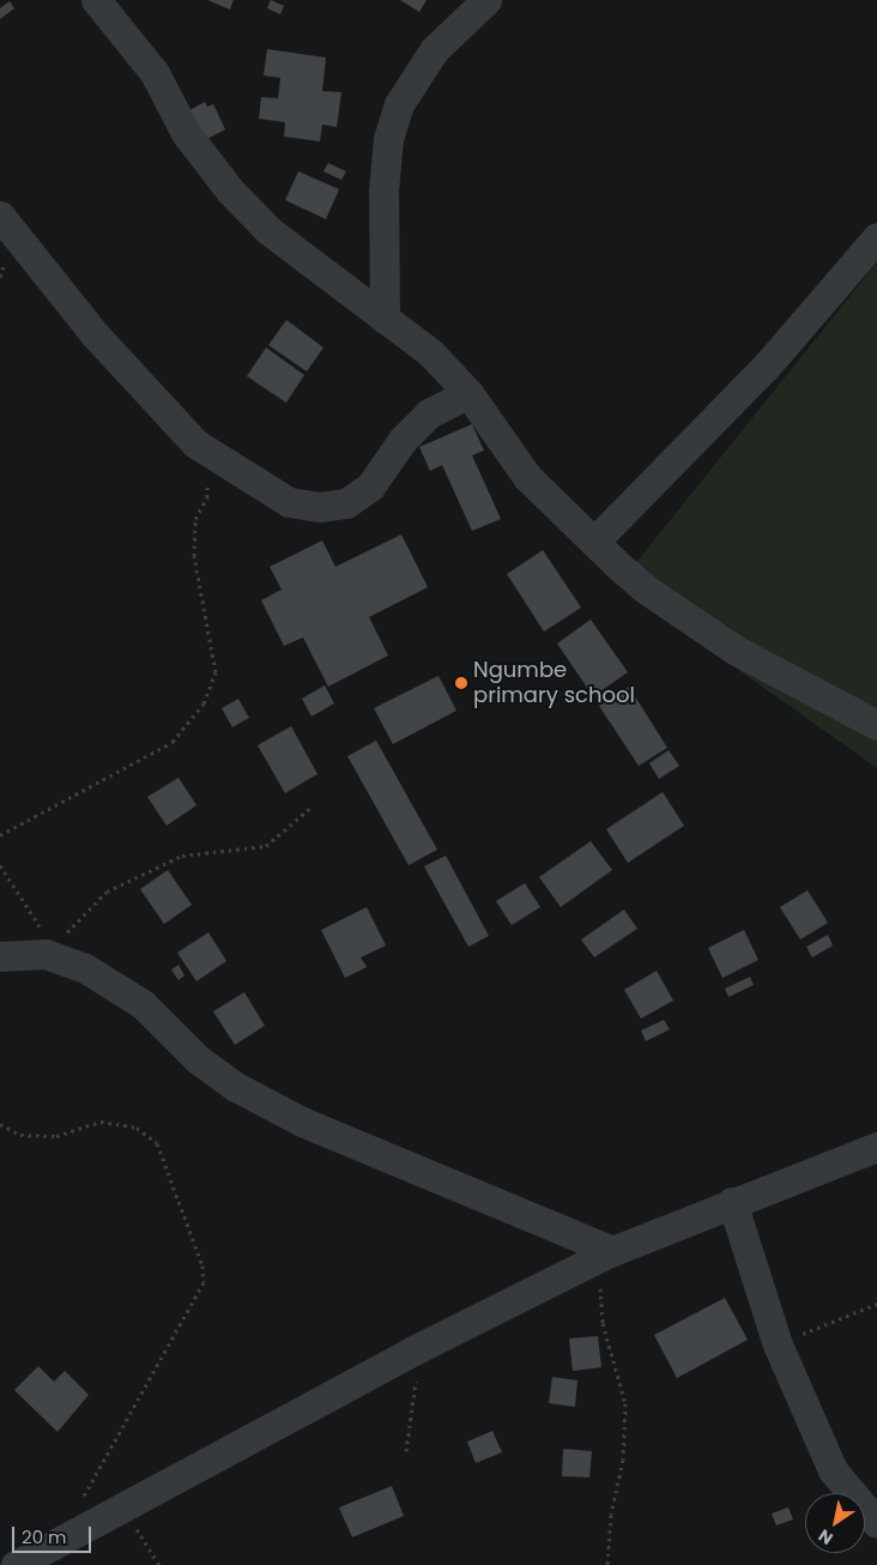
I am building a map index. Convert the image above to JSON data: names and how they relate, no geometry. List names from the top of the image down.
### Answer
{
  "places": ["Ngumbe primary school"],
  "scale_bar": "20 m",
  "north": "bottom left"
}
